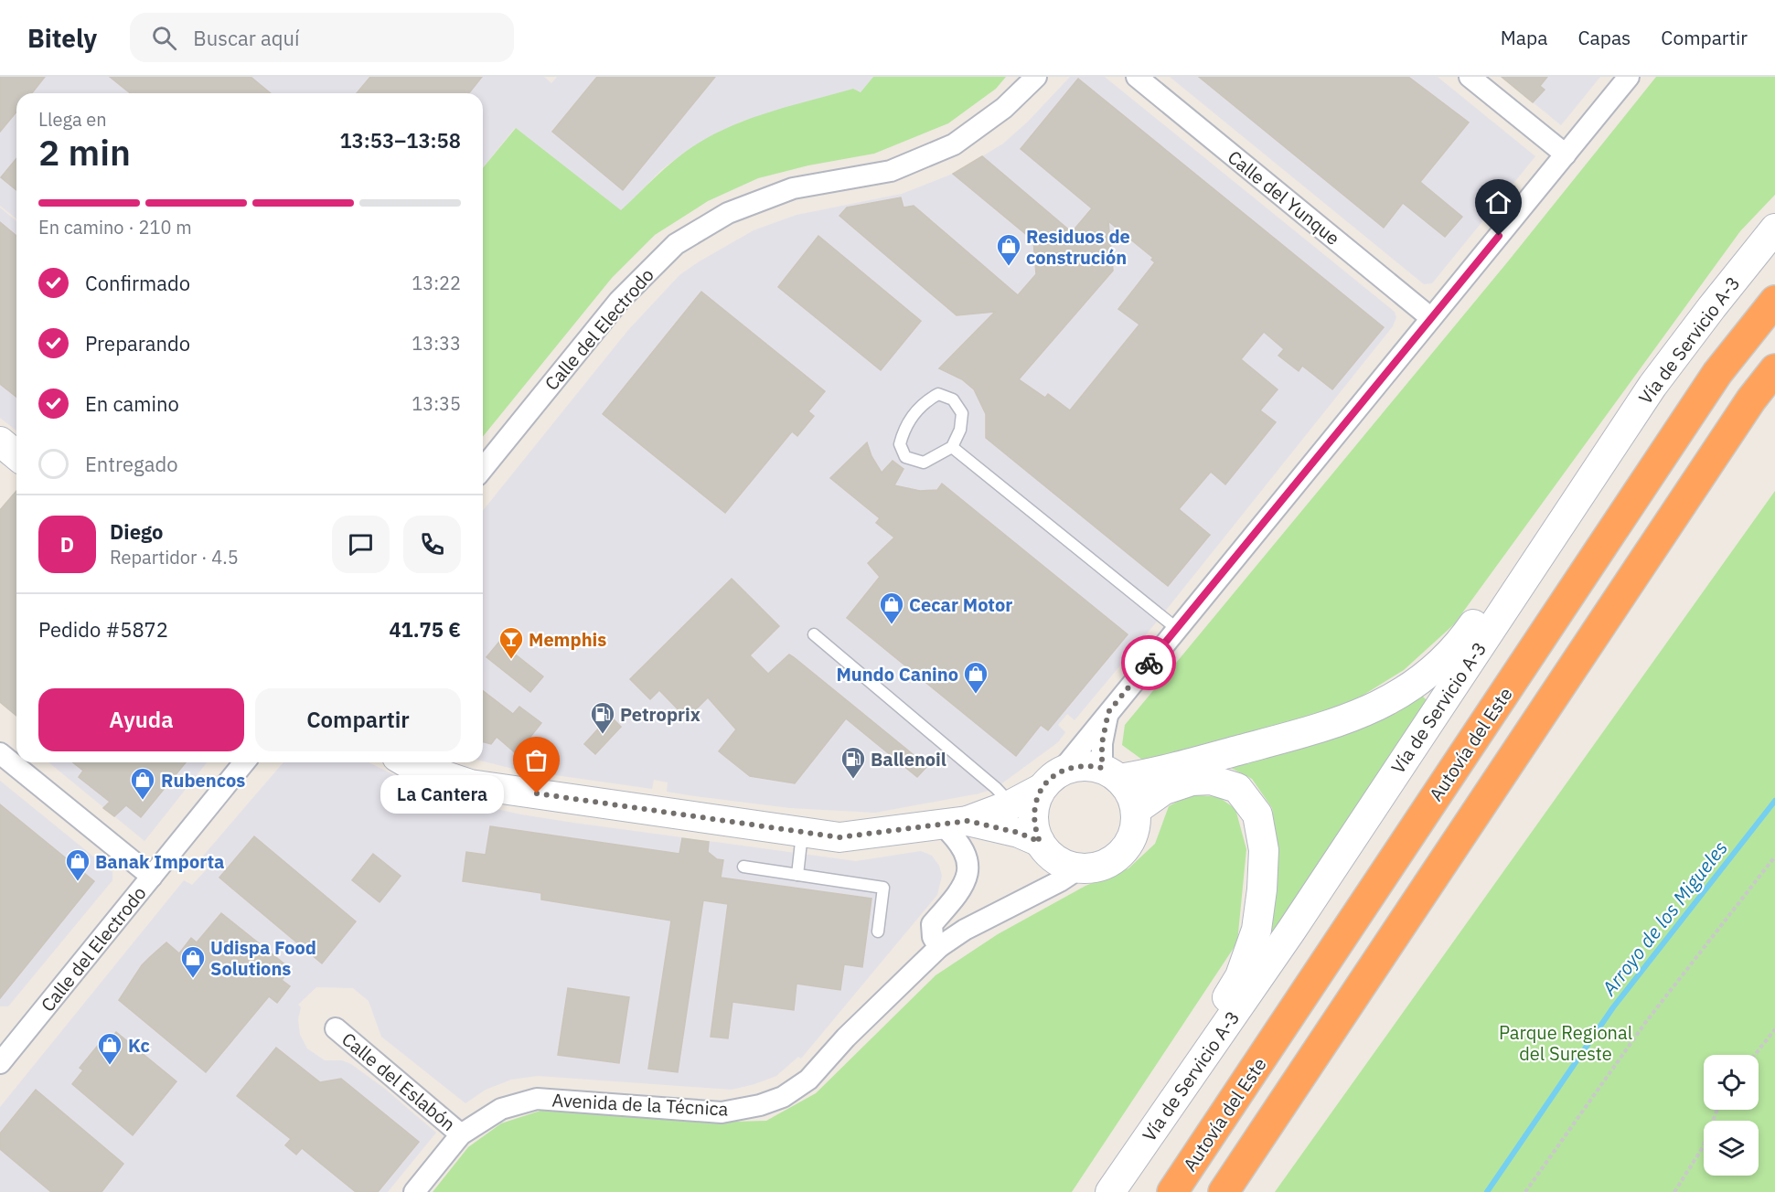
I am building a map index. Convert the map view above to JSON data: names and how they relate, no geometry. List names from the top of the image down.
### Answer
{
  "streets": {
    "highway": ["Autovía del Este"],
    "main road": ["Vía de Servicio A-3"],
    "street": [
      "Calle del Yunque",
      "Calle del Electrodo",
      "Calle del Eslabón",
      "Avenida de la Técnica"
    ]
  },
  "crossings": [
    ["Calle del Eslabón", "Avenida de la Técnica"]
  ],
  "water": ["Arroyo de los Migueles"],
  "parks": ["Parque Regional del Sureste"],
  "places": {
    "shop": [
      "Residuos de construción",
      "Cecar Motor",
      "Mundo Canino",
      "Rubencos",
      "Banak Importa",
      "Udispa Food Solutions",
      "Kc"
    ],
    "bar": ["Memphis"],
    "fuel station": ["Petroprix", "Ballenoil"],
    "other": ["La Cantera"]
  },
  "page": {
    "header": "Bitely",
    "search": "Buscar aquí",
    "nav": ["Mapa", "Capas", "Compartir"],
    "heading": ["2 min", "Llega en", "13:53–13:58"],
    "panel": [
      "Diego",
      "Repartidor · 4.5",
      "Pedido #5872",
      "41.75 €"
    ],
    "bar": "En camino · 210 m",
    "list": [
      ["Confirmado", "13:22"],
      ["Preparando", "13:33"],
      ["En camino", "13:35"],
      "Entregado"
    ],
    "round": "D",
    "buttons": ["Ayuda", "Compartir"],
    "bubble": "La Cantera"
  }
}
